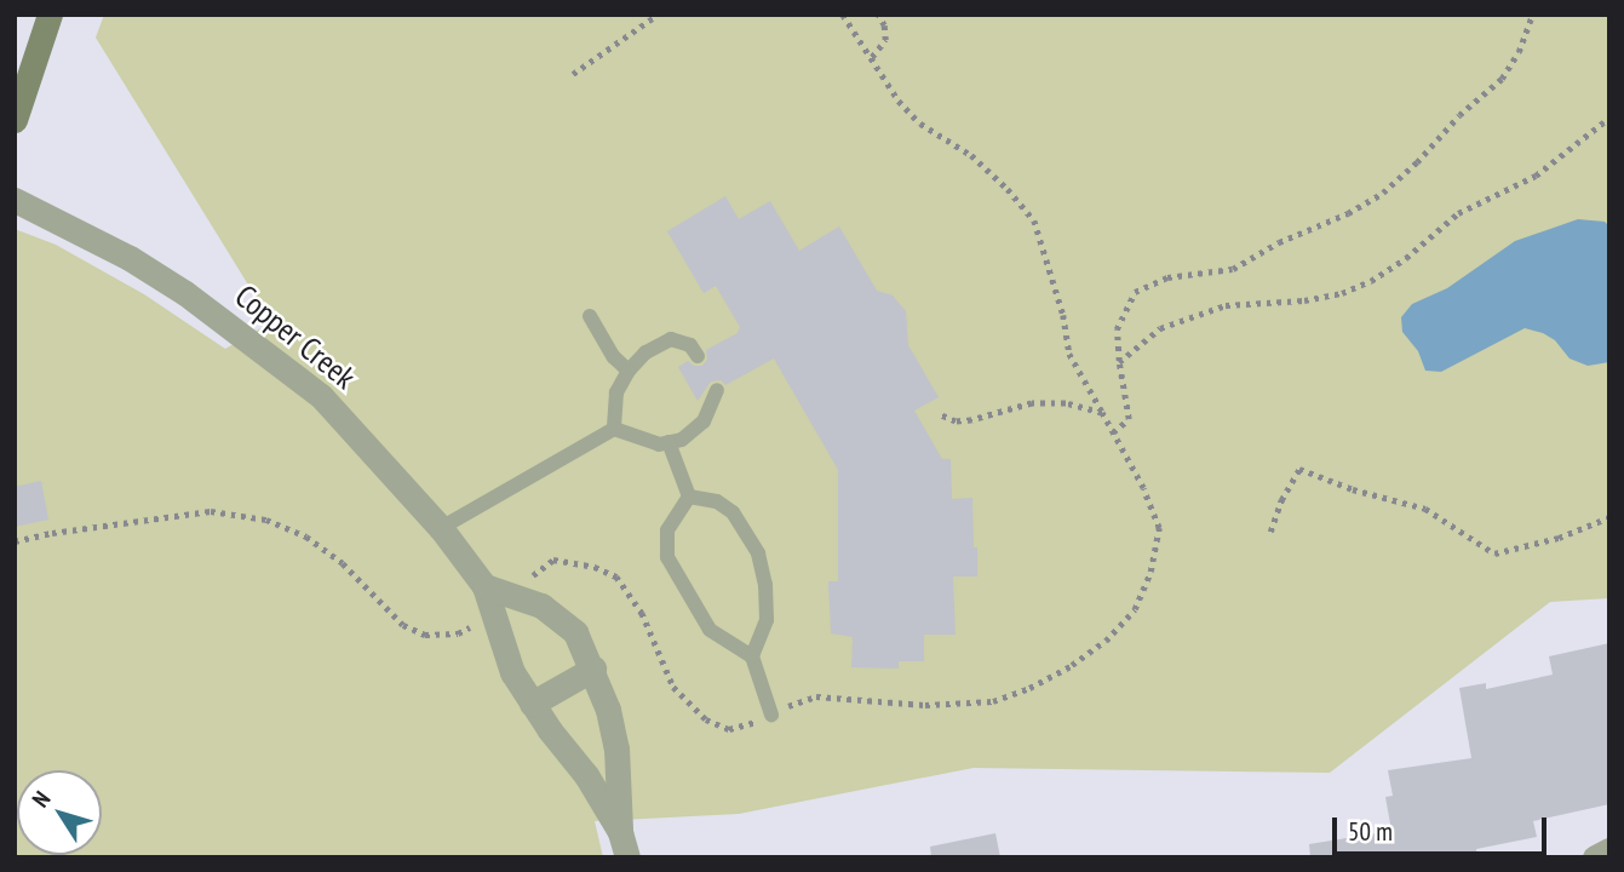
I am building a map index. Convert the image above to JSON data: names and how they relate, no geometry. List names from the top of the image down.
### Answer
{
  "streets": {
    "street": ["Copper Creek"]
  },
  "scale_bar": "50 m",
  "north": "top left"
}
